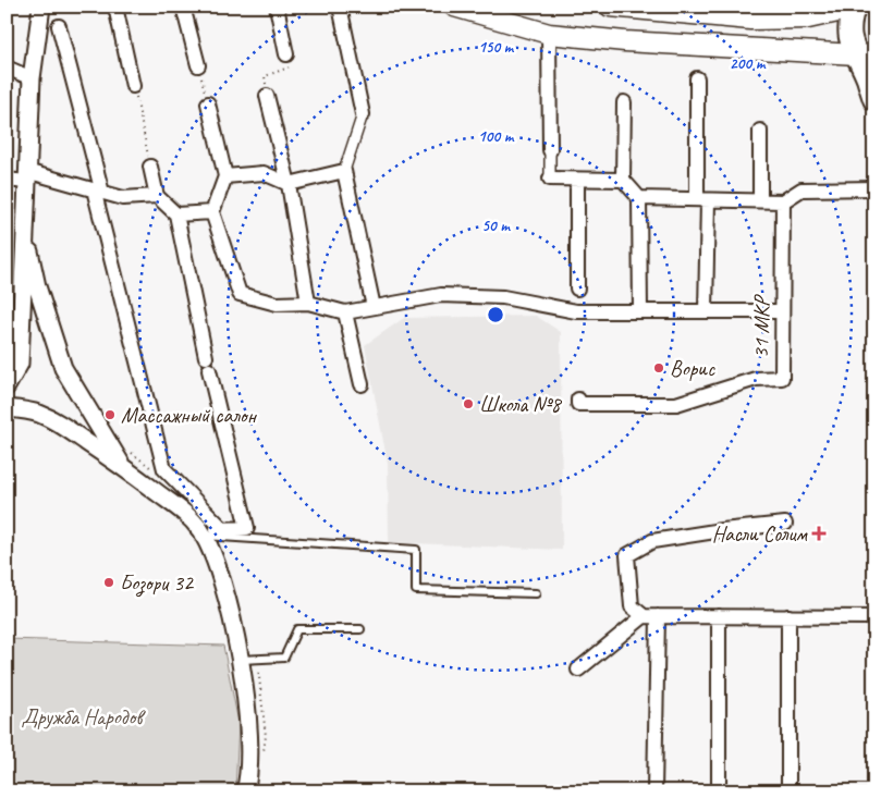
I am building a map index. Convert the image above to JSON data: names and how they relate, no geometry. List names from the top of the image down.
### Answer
{
  "streets": {
    "street": ["31 МКР"]
  },
  "parks": ["Дружба Народов"],
  "places": {
    "other": [
      "Ворис",
      "Школа №8",
      "Массажный салон",
      "Бозори 32"
    ],
    "health": ["Насли Солим"]
  },
  "rings": [
    "150 m",
    "200 m",
    "100 m",
    "50 m"
  ]
}
